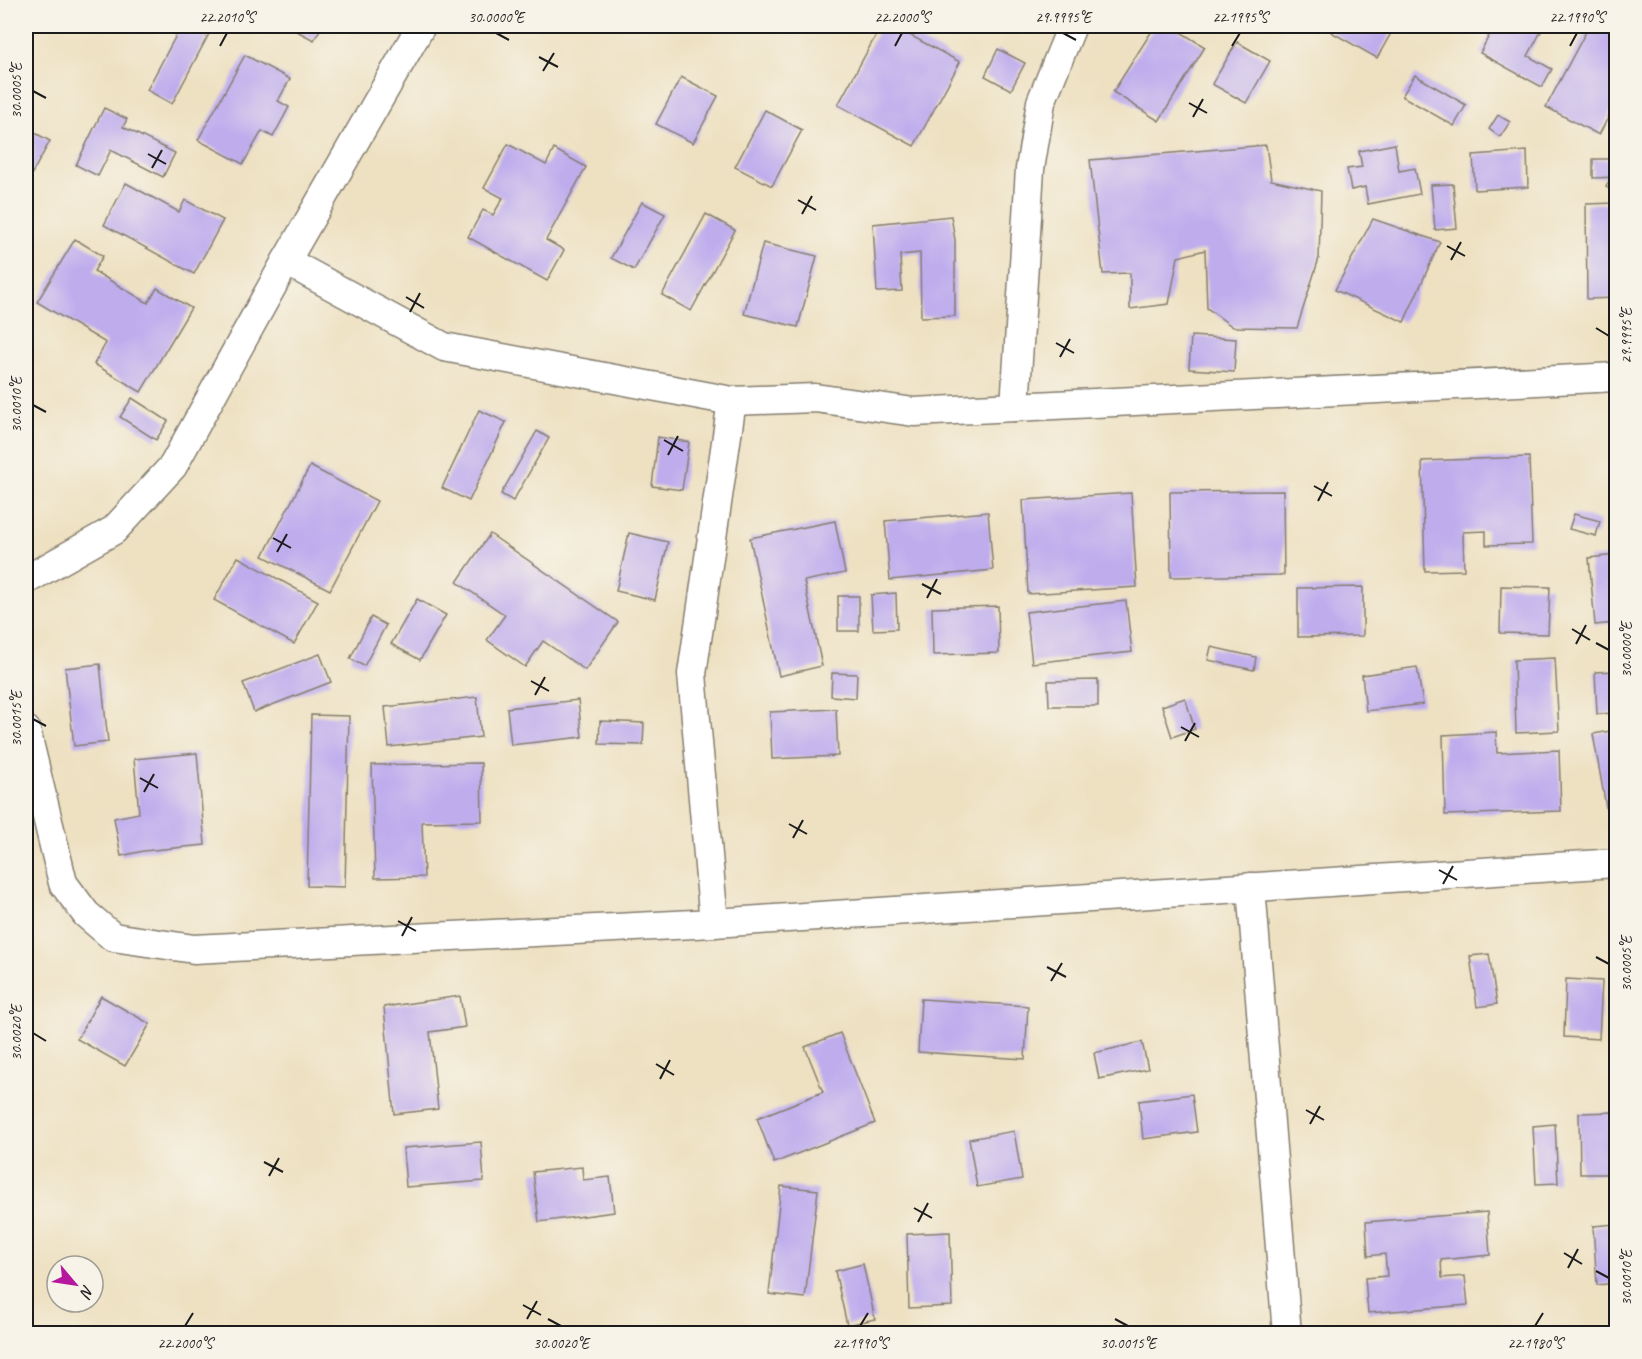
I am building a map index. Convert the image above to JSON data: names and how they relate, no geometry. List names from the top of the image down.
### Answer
{
  "north": "bottom right",
  "coordinates": [
    "22.2010°S",
    "30.0000°E",
    "22.2000°S",
    "29.9995°E",
    "22.1995°S",
    "22.1990°S",
    "30.0005°E",
    "30.0010°E",
    "30.0015°E",
    "30.0020°E",
    "22.1980°S"
  ]
}
